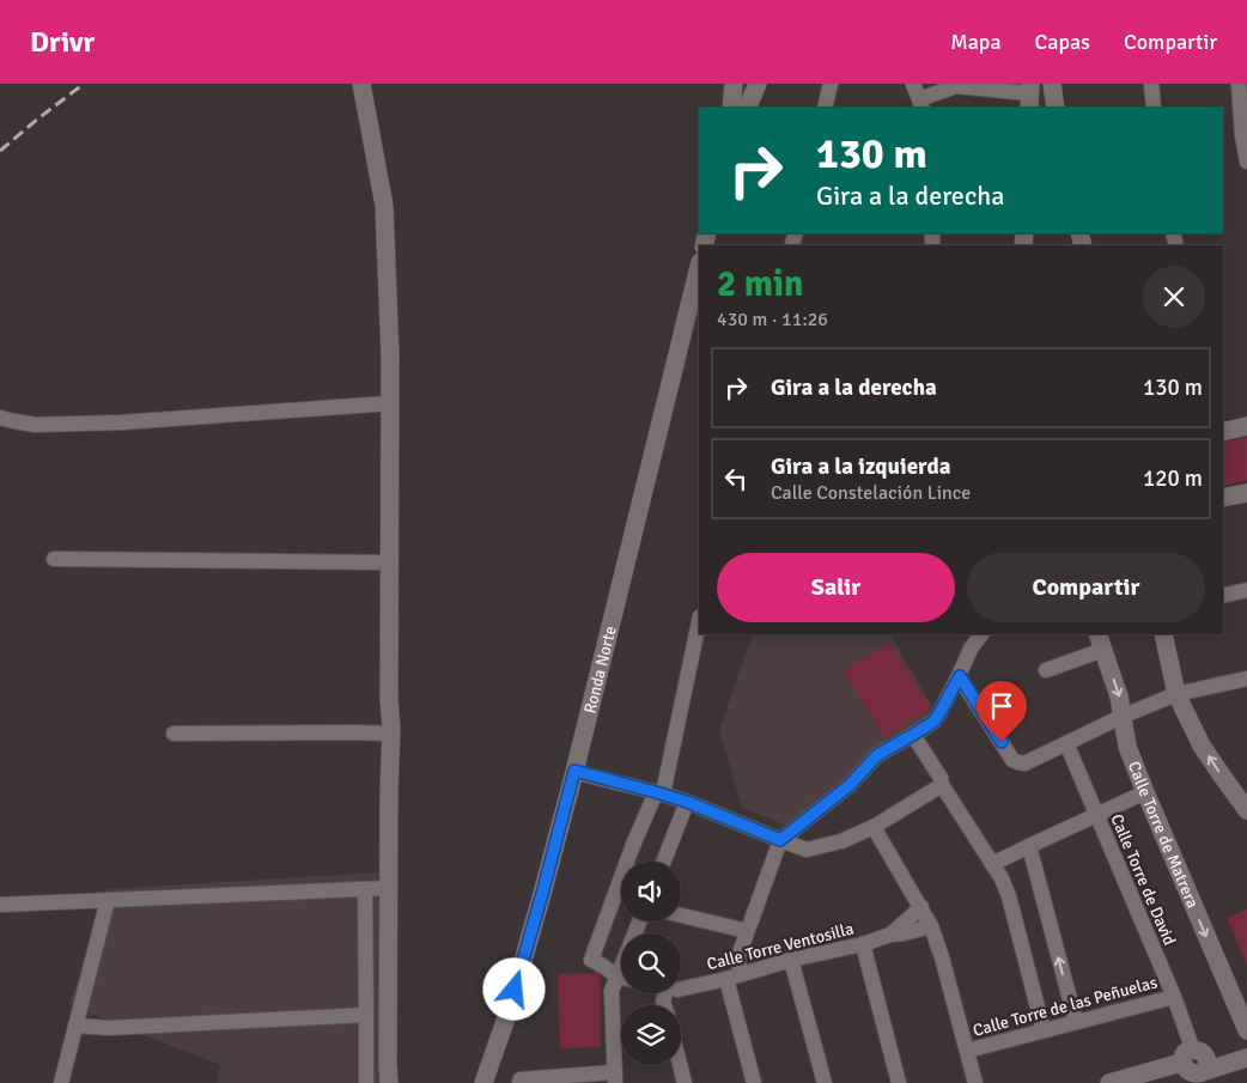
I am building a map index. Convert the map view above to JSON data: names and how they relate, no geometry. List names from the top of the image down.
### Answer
{
  "streets": {
    "street": [
      "Ronda Norte",
      "Calle Torre de Matrera",
      "Calle Torre de David",
      "Calle Torre Ventosilla",
      "Calle Torre de las Peñuelas"
    ]
  },
  "crossings": [
    ["Calle Torre de David", "Calle Torre de las Peñuelas"]
  ],
  "page": {
    "header": "Drivr",
    "nav": ["Mapa", "Capas", "Compartir"],
    "turn": ["130 m", "Gira a la derecha"],
    "heading": ["2 min", "430 m · 11:26"],
    "list": [
      {
        "name": "Gira a la derecha",
        "value": "130 m"
      },
      {
        "name": "Gira a la izquierda",
        "note": "Calle Constelación Lince",
        "value": "120 m"
      }
    ],
    "buttons": ["Salir", "Compartir"]
  }
}
